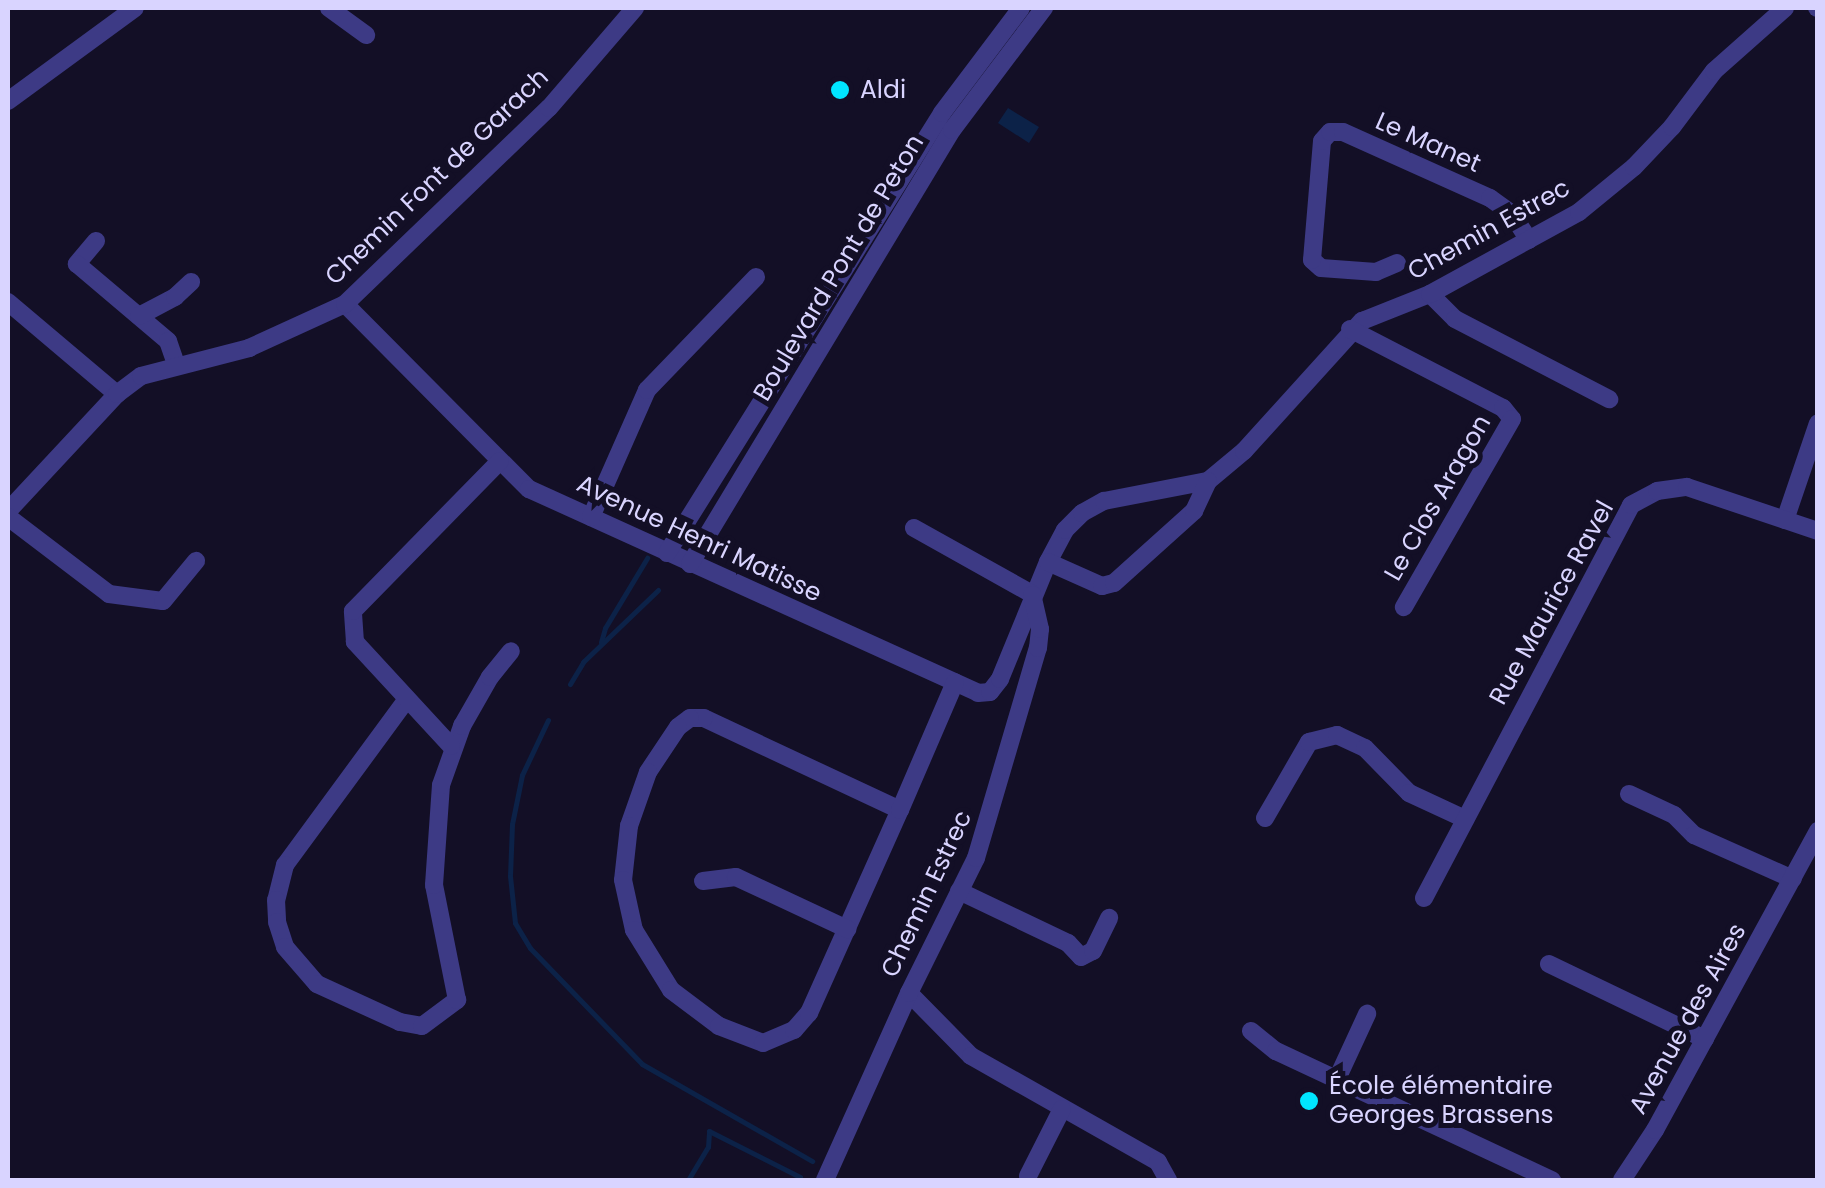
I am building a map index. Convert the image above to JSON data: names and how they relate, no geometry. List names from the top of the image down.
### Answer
{
  "streets": {
    "street": [
      "Le Manet",
      "Chemin Font de Garach",
      "Chemin Estrec",
      "Boulevard Pont de Peton",
      "Le Clos Aragon",
      "Avenue Henri Matisse",
      "Rue Maurice Ravel",
      "Avenue des Aires"
    ]
  },
  "crossings": [
    ["Le Manet", "Chemin Estrec"],
    ["Chemin Font de Garach", "Avenue Henri Matisse"],
    ["Chemin Estrec", "Le Clos Aragon"],
    ["Chemin Estrec", "Avenue Henri Matisse"],
    ["Boulevard Pont de Peton", "Avenue Henri Matisse"]
  ],
  "places": ["Aldi", "École élémentaire Georges Brassens"]
}
